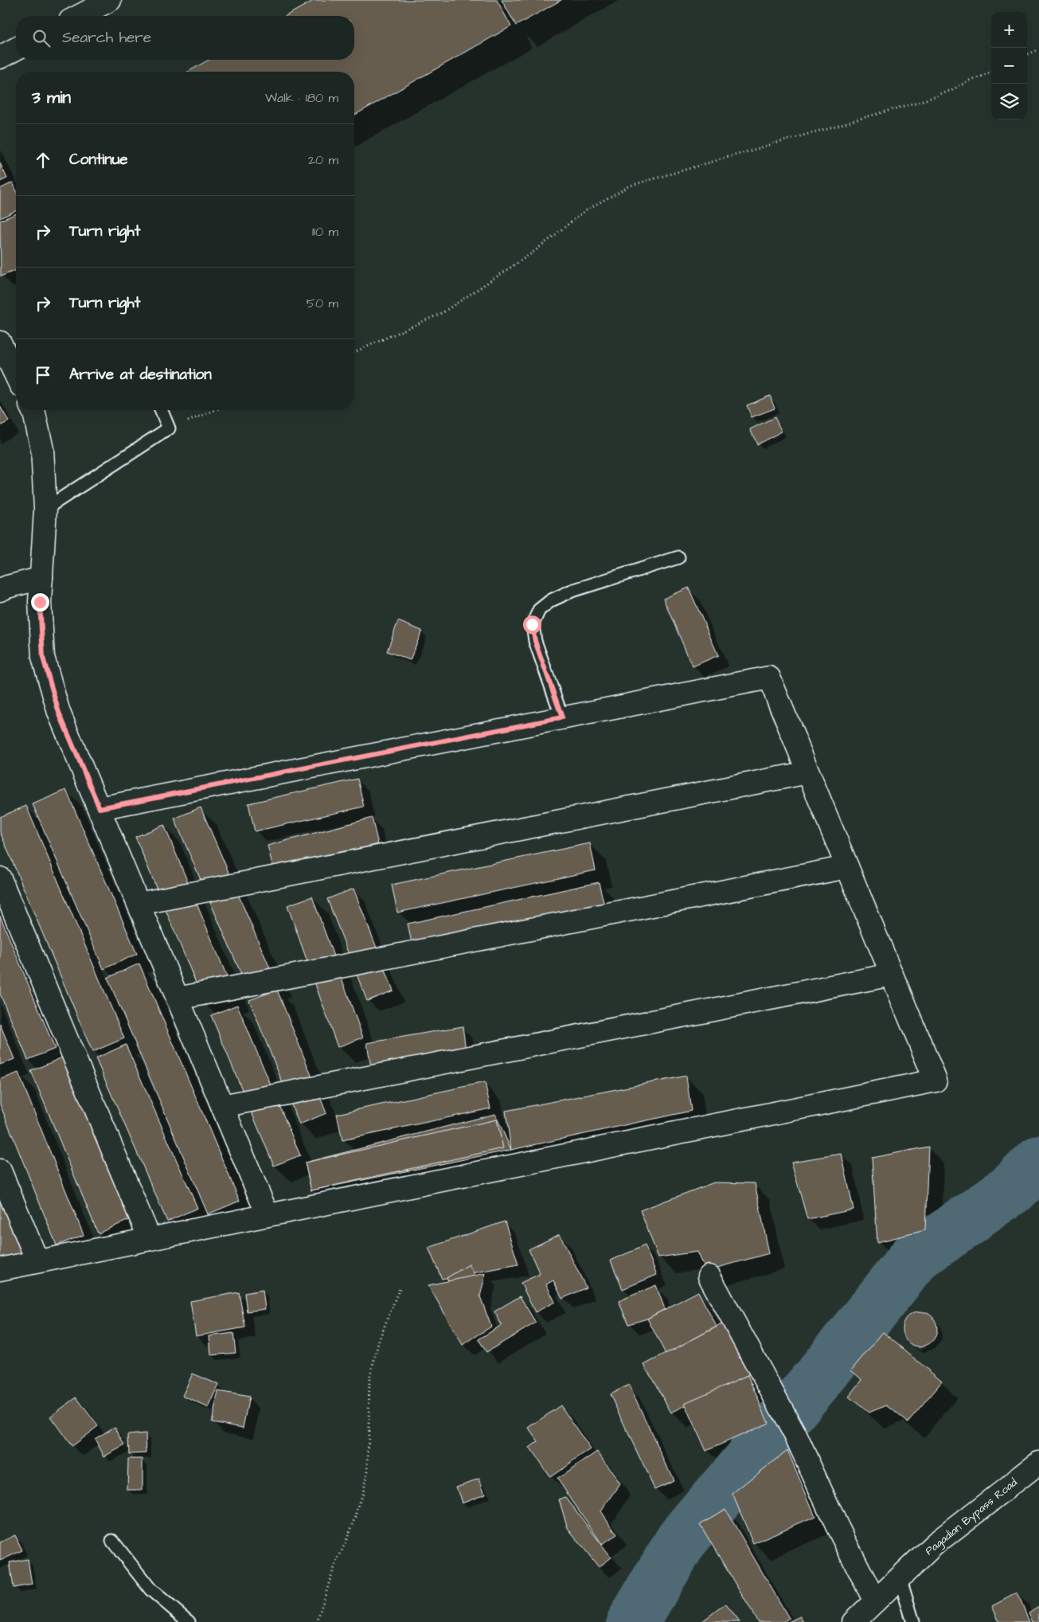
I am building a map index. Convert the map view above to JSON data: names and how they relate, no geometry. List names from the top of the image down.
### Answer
{
  "streets": {
    "main road": ["Pagadian Bypass Road"]
  },
  "page": {
    "map_buttons": ["+", "−"],
    "search": "Search here",
    "heading": ["3 min", "Walk · 180 m"],
    "list": [
      ["Continue", "20 m"],
      ["Turn right", "110 m"],
      ["Turn right", "50 m"],
      "Arrive at destination"
    ]
  }
}
